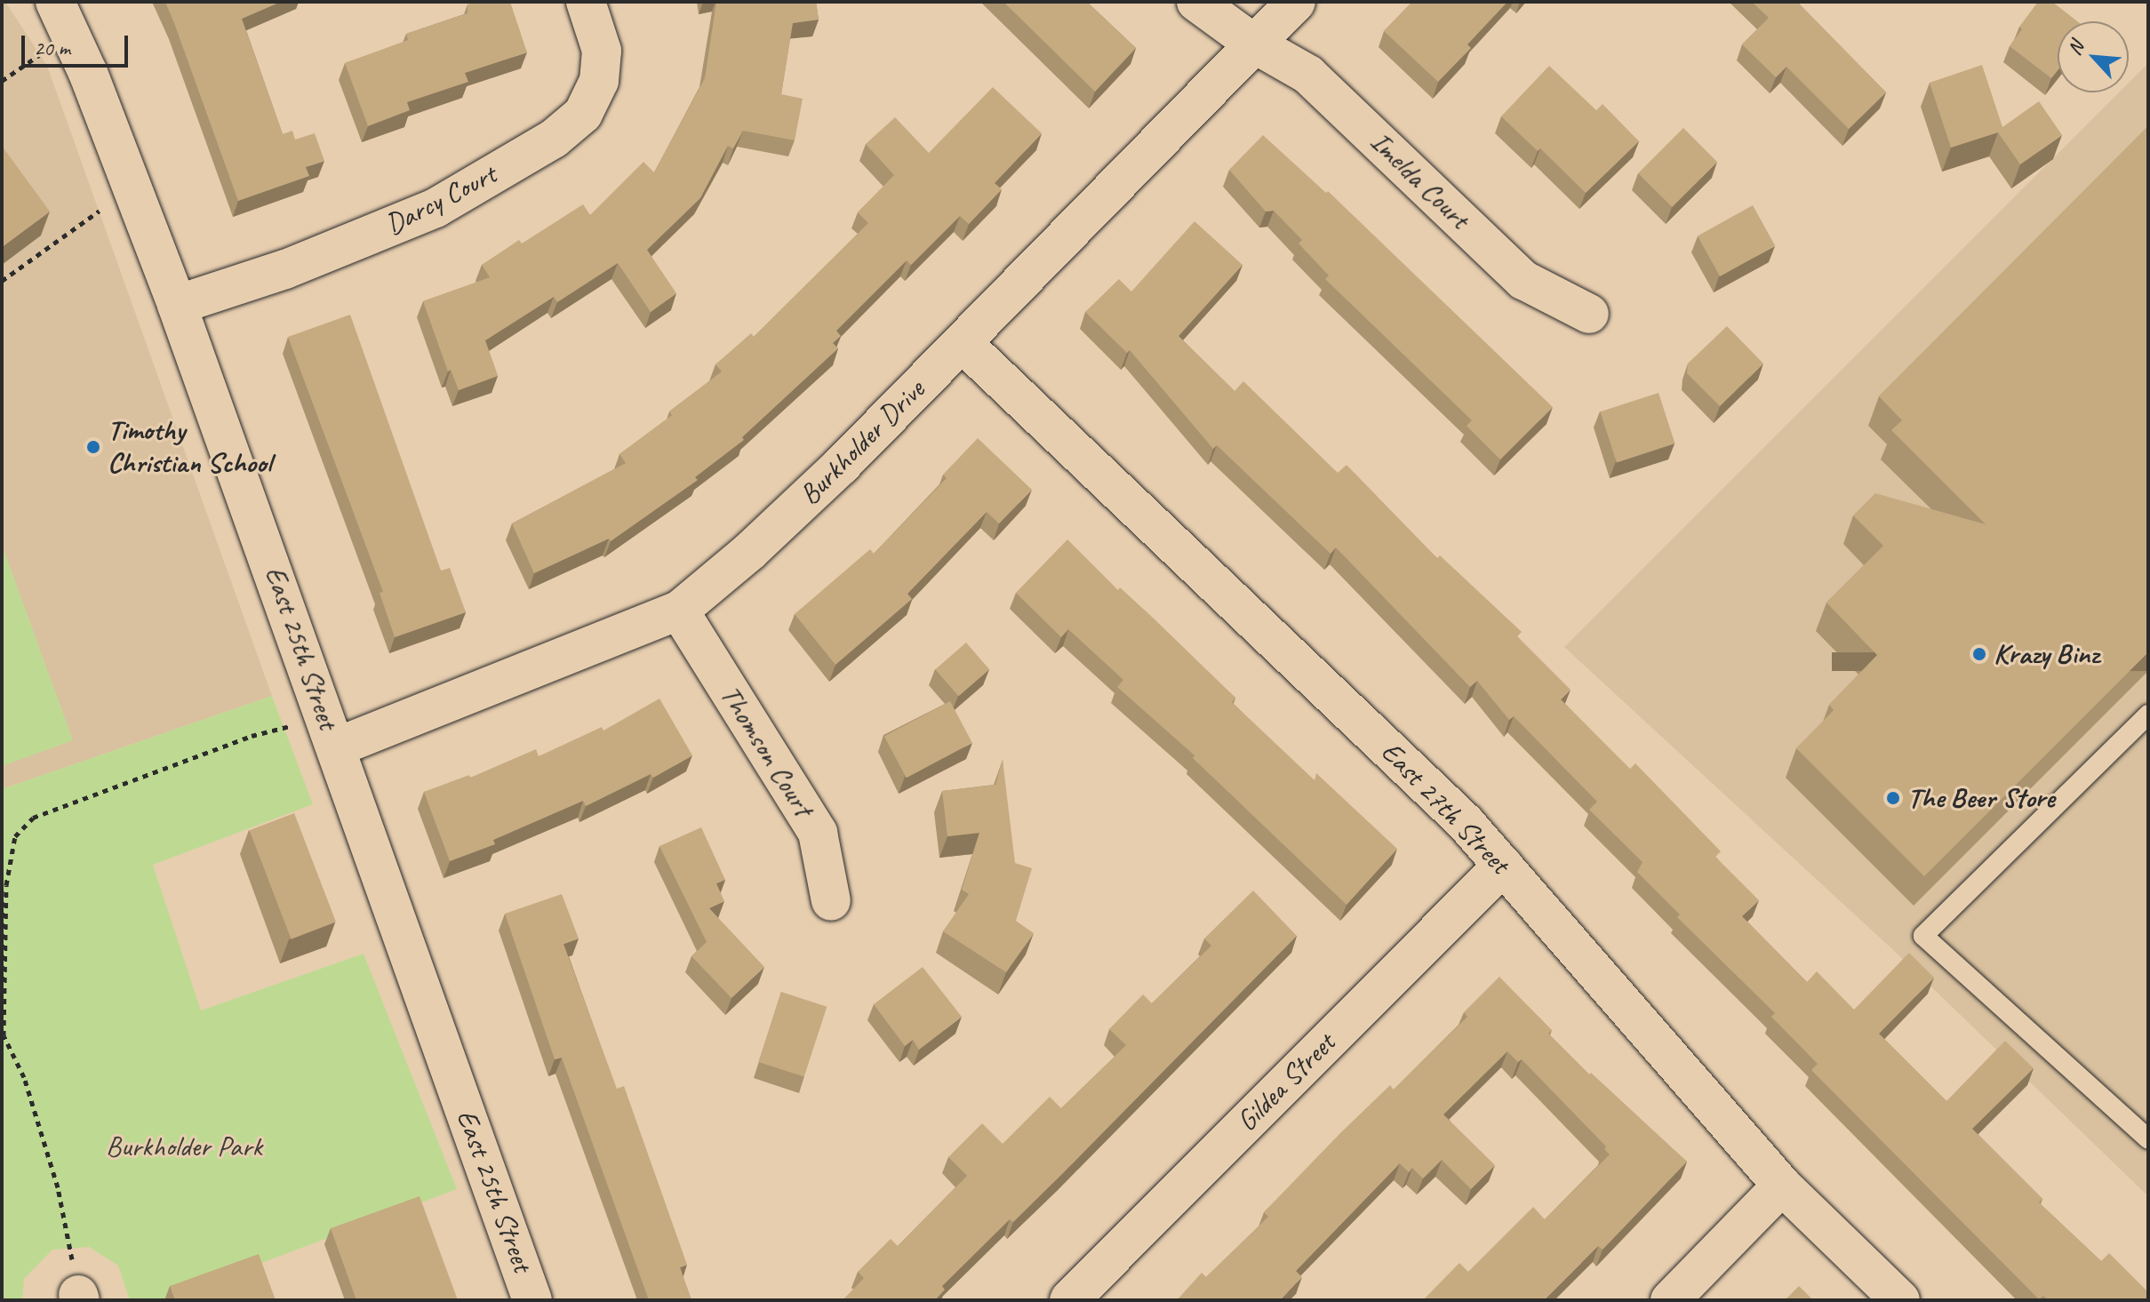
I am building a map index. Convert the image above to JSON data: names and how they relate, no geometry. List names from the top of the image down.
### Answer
{
  "streets": {
    "street": [
      "Imelda Court",
      "Darcy Court",
      "Burkholder Drive",
      "East 25th Street",
      "Thomson Court",
      "East 27th Street",
      "Gildea Street"
    ]
  },
  "crossings": [
    ["Imelda Court", "Burkholder Drive"],
    ["Darcy Court", "East 25th Street"],
    ["Burkholder Drive", "East 25th Street"],
    ["Burkholder Drive", "Thomson Court"],
    ["Burkholder Drive", "East 27th Street"],
    ["East 27th Street", "Gildea Street"]
  ],
  "parks": ["Burkholder Park"],
  "places": ["Timothy Christian School", "Krazy Binz", "The Beer Store"],
  "scale_bar": "20 m",
  "north": "top left"
}
